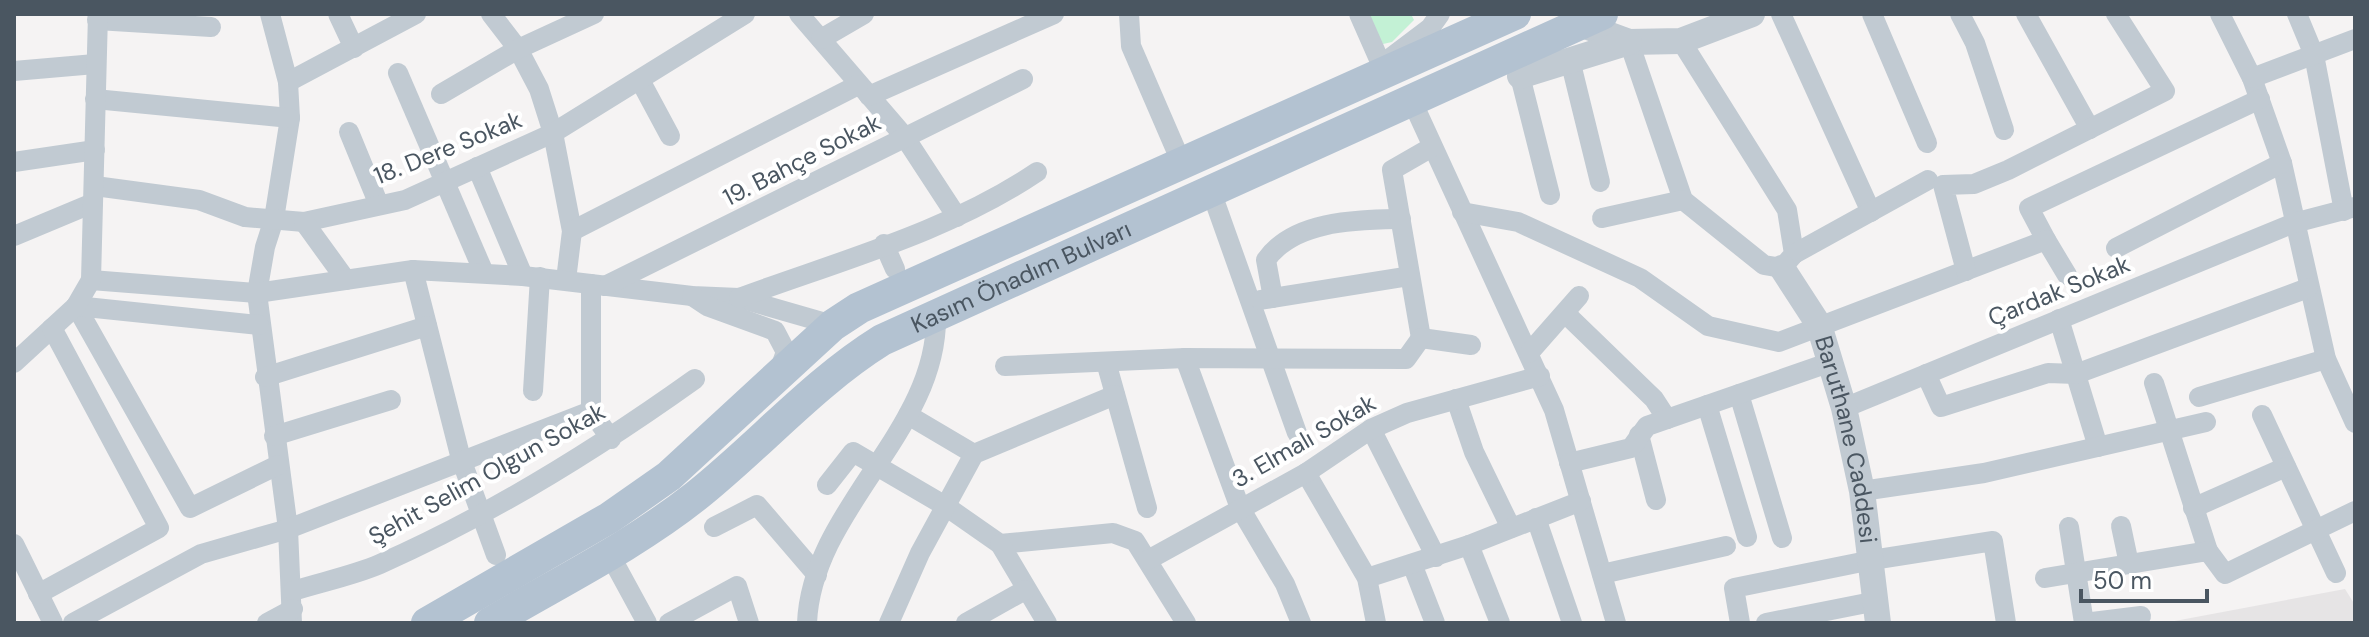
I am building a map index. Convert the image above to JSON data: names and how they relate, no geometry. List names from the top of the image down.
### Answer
{
  "streets": {
    "main road": ["Kasım Önadım Bulvarı"],
    "street": [
      "18. Dere Sokak",
      "19. Bahçe Sokak",
      "Çardak Sokak",
      "Baruthane Caddesi",
      "3. Elmalı Sokak",
      "Şehit Selim Olgun Sokak"
    ]
  },
  "crossings": [
    ["Çardak Sokak", "Baruthane Caddesi"]
  ],
  "scale_bar": "50 m"
}
